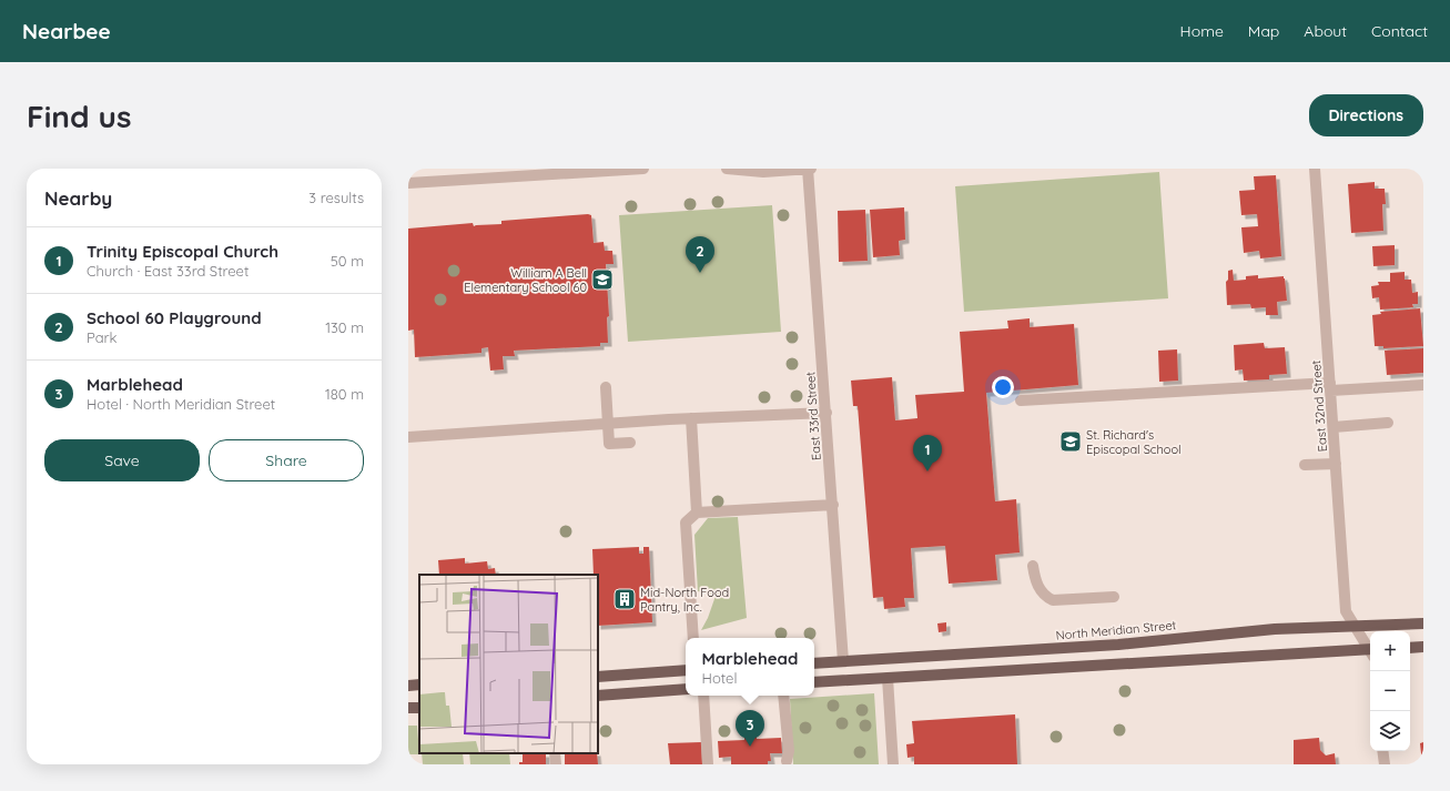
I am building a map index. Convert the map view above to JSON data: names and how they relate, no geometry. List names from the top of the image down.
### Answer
{
  "streets": {
    "main road": ["North Meridian Street"],
    "street": ["East 32nd Street", "East 33rd Street"]
  },
  "crossings": [
    ["East 32nd Street", "North Meridian Street"],
    ["East 33rd Street", "North Meridian Street"]
  ],
  "places": {
    "school or university": ["William A Bell Elementary School 60", "St. Richard's Episcopal School"],
    "building": ["Mid-North Food Pantry, Inc."]
  },
  "page": {
    "header": "Nearbee",
    "nav": [
      "Home",
      "Map",
      "About",
      "Contact"
    ],
    "buttons": [
      "Directions",
      ["Save", "Share"]
    ],
    "title": "Find us",
    "heading": ["Nearby", "3 results"],
    "list": [
      {
        "mark": "1",
        "name": "Trinity Episcopal Church",
        "note": "Church · East 33rd Street",
        "value": "50 m"
      },
      {
        "mark": "2",
        "name": "School 60 Playground",
        "note": "Park",
        "value": "130 m"
      },
      {
        "mark": "3",
        "name": "Marblehead",
        "note": "Hotel · North Meridian Street",
        "value": "180 m"
      }
    ],
    "pins": ["2", "1", "3"],
    "map_buttons": ["+", "−"],
    "popup": ["Marblehead", "Hotel"]
  }
}
